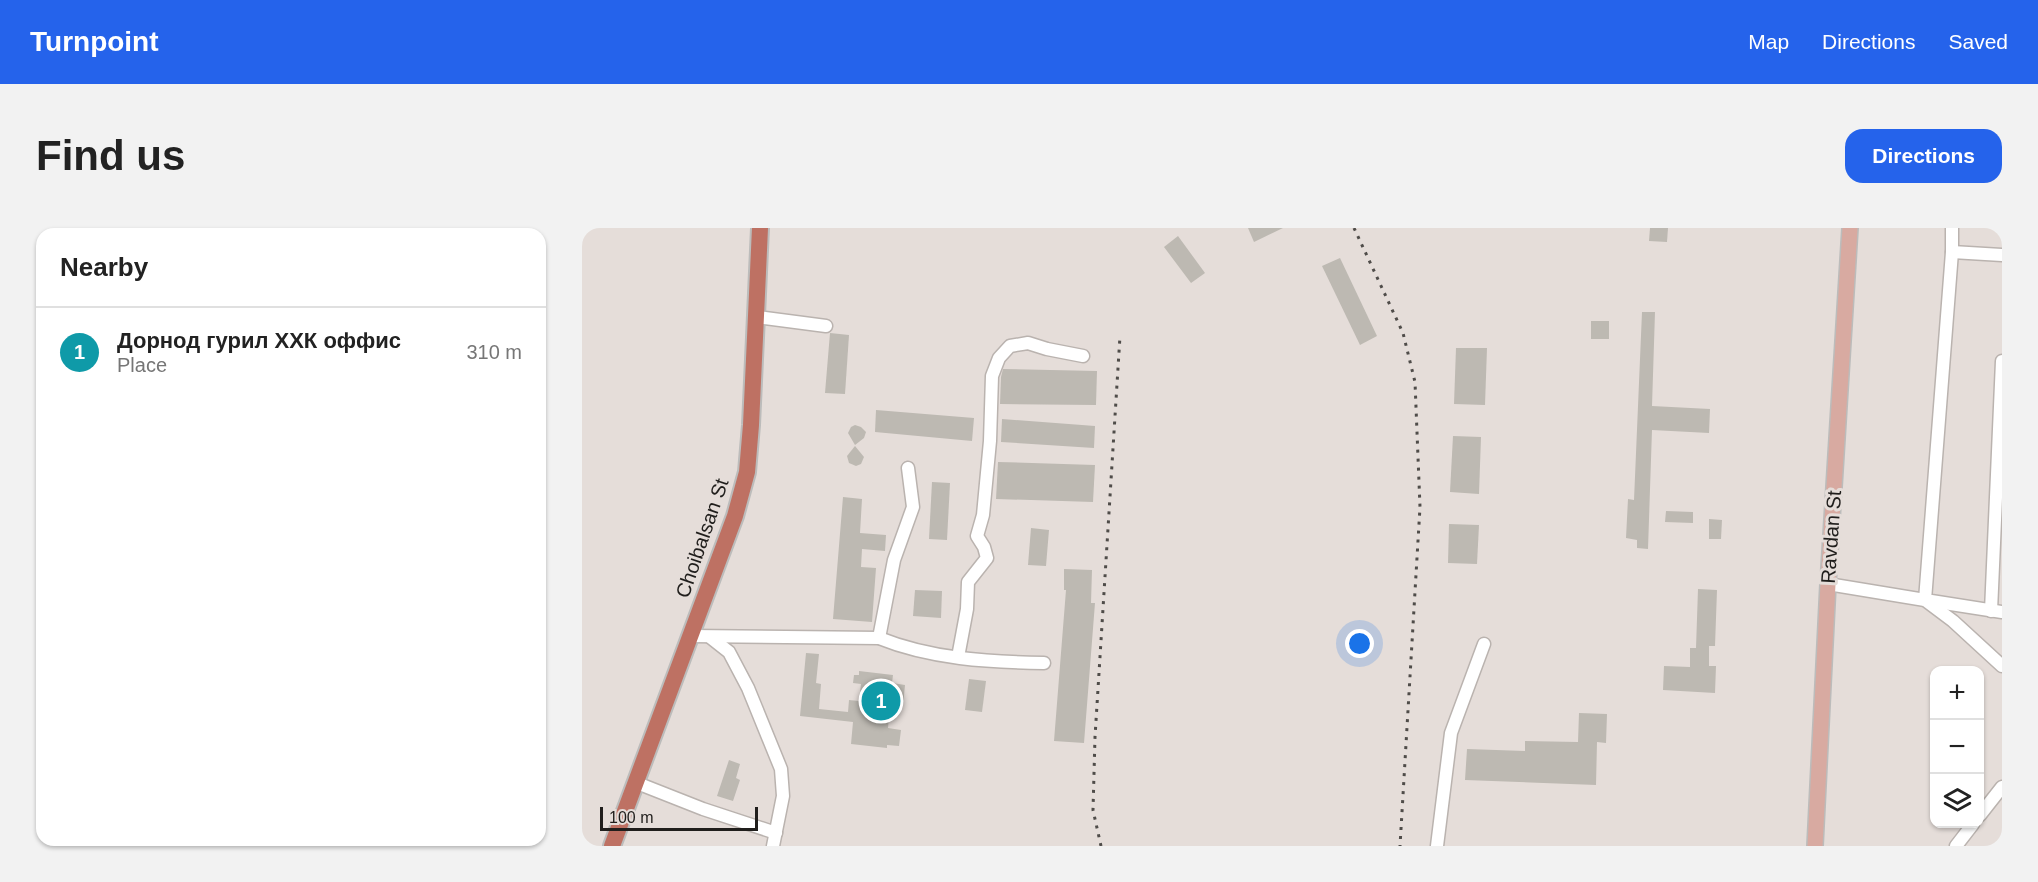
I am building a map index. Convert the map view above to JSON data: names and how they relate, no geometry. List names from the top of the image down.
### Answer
{
  "streets": {
    "highway": ["Choibalsan St"],
    "main road": ["Ravdan St"]
  },
  "scale_bar": "100 m",
  "page": {
    "header": "Turnpoint",
    "nav": ["Map", "Directions", "Saved"],
    "buttons": "Directions",
    "title": "Find us",
    "heading": "Nearby",
    "list": [
      {
        "mark": "1",
        "name": "Дорнод гурил ХХК оффис",
        "note": "Place",
        "value": "310 m"
      }
    ],
    "map_buttons": ["+", "−"],
    "pins": "1",
    "scale": "100 m"
  }
}
